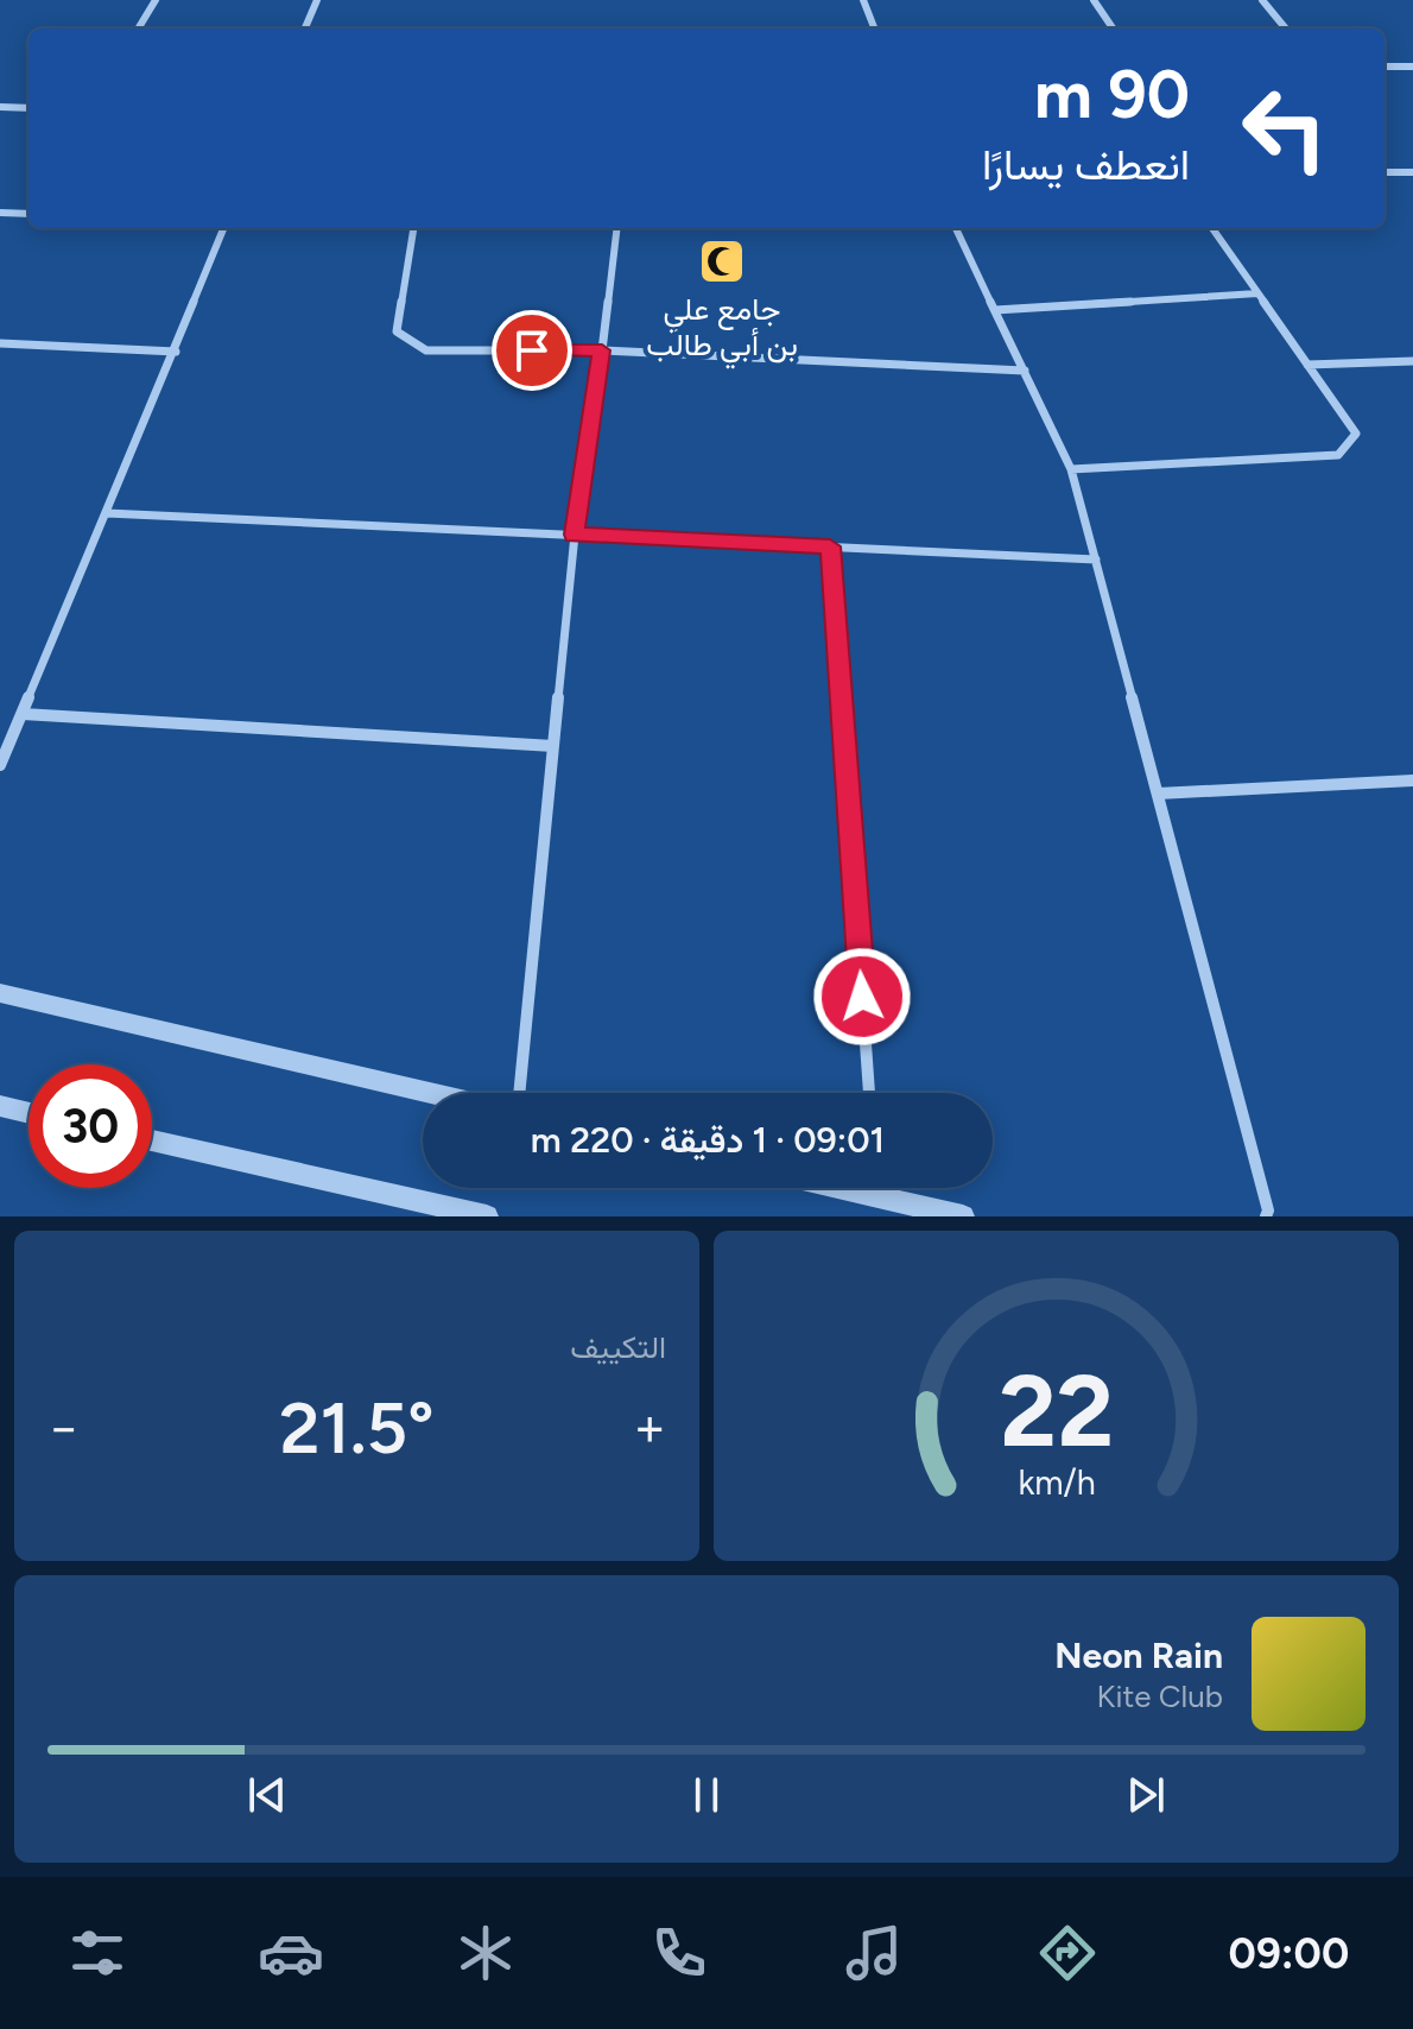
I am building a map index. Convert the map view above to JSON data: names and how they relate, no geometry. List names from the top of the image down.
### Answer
{
  "places": {
    "mosque": ["جامع علي بن أبي طالب"]
  },
  "page": {
    "turn": ["90 m", "انعطف يسارًا"],
    "limit": "30",
    "trip": "09:01 · 1 دقيقة · 220 m",
    "tile": "التكييف",
    "heat": ["−", "21.5°", "+"],
    "song": ["Neon Rain", "Kite Club"],
    "tabs": "09:00",
    "gauge": ["22", "km/h"]
  }
}
